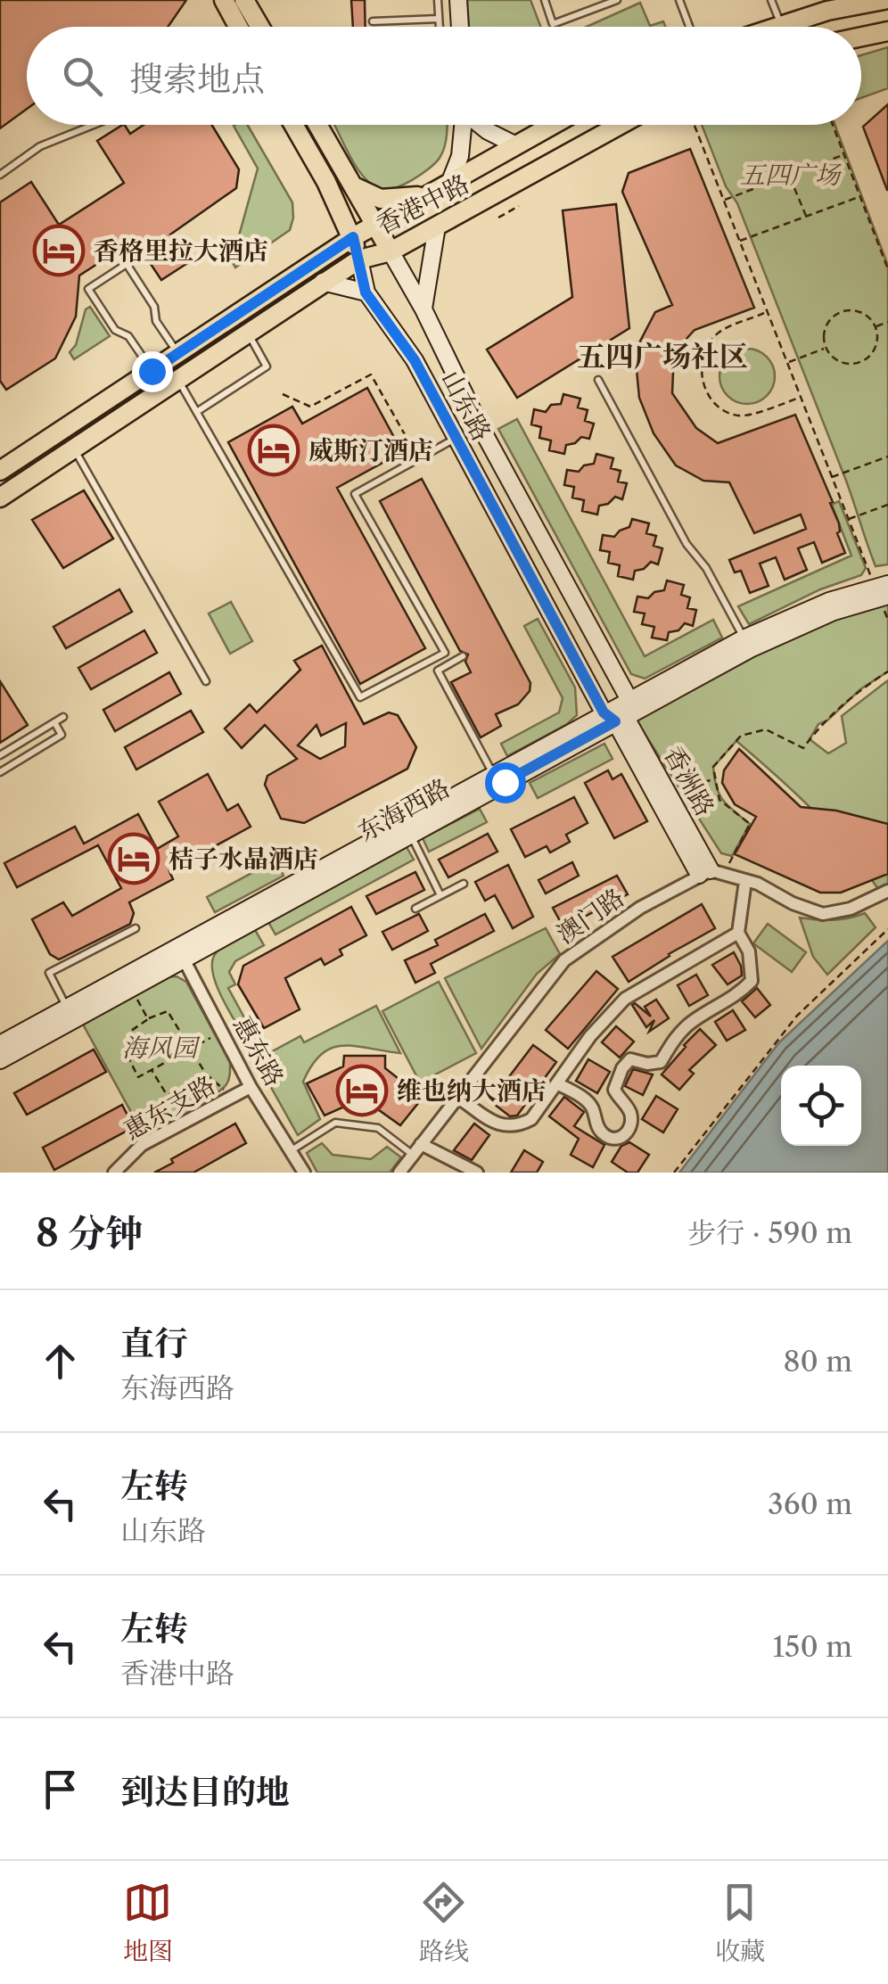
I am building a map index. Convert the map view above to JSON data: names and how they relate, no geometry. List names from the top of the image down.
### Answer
{
  "streets": {
    "main road": [
      "香港中路",
      "山东路",
      "香洲路",
      "东海西路"
    ],
    "street": ["澳门路", "惠东路", "惠东支路"]
  },
  "crossings": [
    ["香港中路", "山东路"],
    ["山东路", "香洲路"],
    ["山东路", "东海西路"],
    ["香洲路", "东海西路"],
    ["香洲路", "澳门路"],
    ["东海西路", "惠东路"],
    ["惠东路", "惠东支路"]
  ],
  "districts": ["五四广场社区"],
  "parks": ["五四广场", "海风园"],
  "places": {
    "hotel": [
      "香格里拉大酒店",
      "威斯汀酒店",
      "桔子水晶酒店",
      "维也纳大酒店"
    ]
  },
  "page": {
    "search": "搜索地点",
    "heading": ["8 分钟", "步行 · 590 m"],
    "list": [
      ["直行", "东海西路", "80 m"],
      ["左转", "山东路", "360 m"],
      ["左转", "香港中路", "150 m"],
      "到达目的地"
    ],
    "nav": ["地图", "路线", "收藏"]
  }
}
